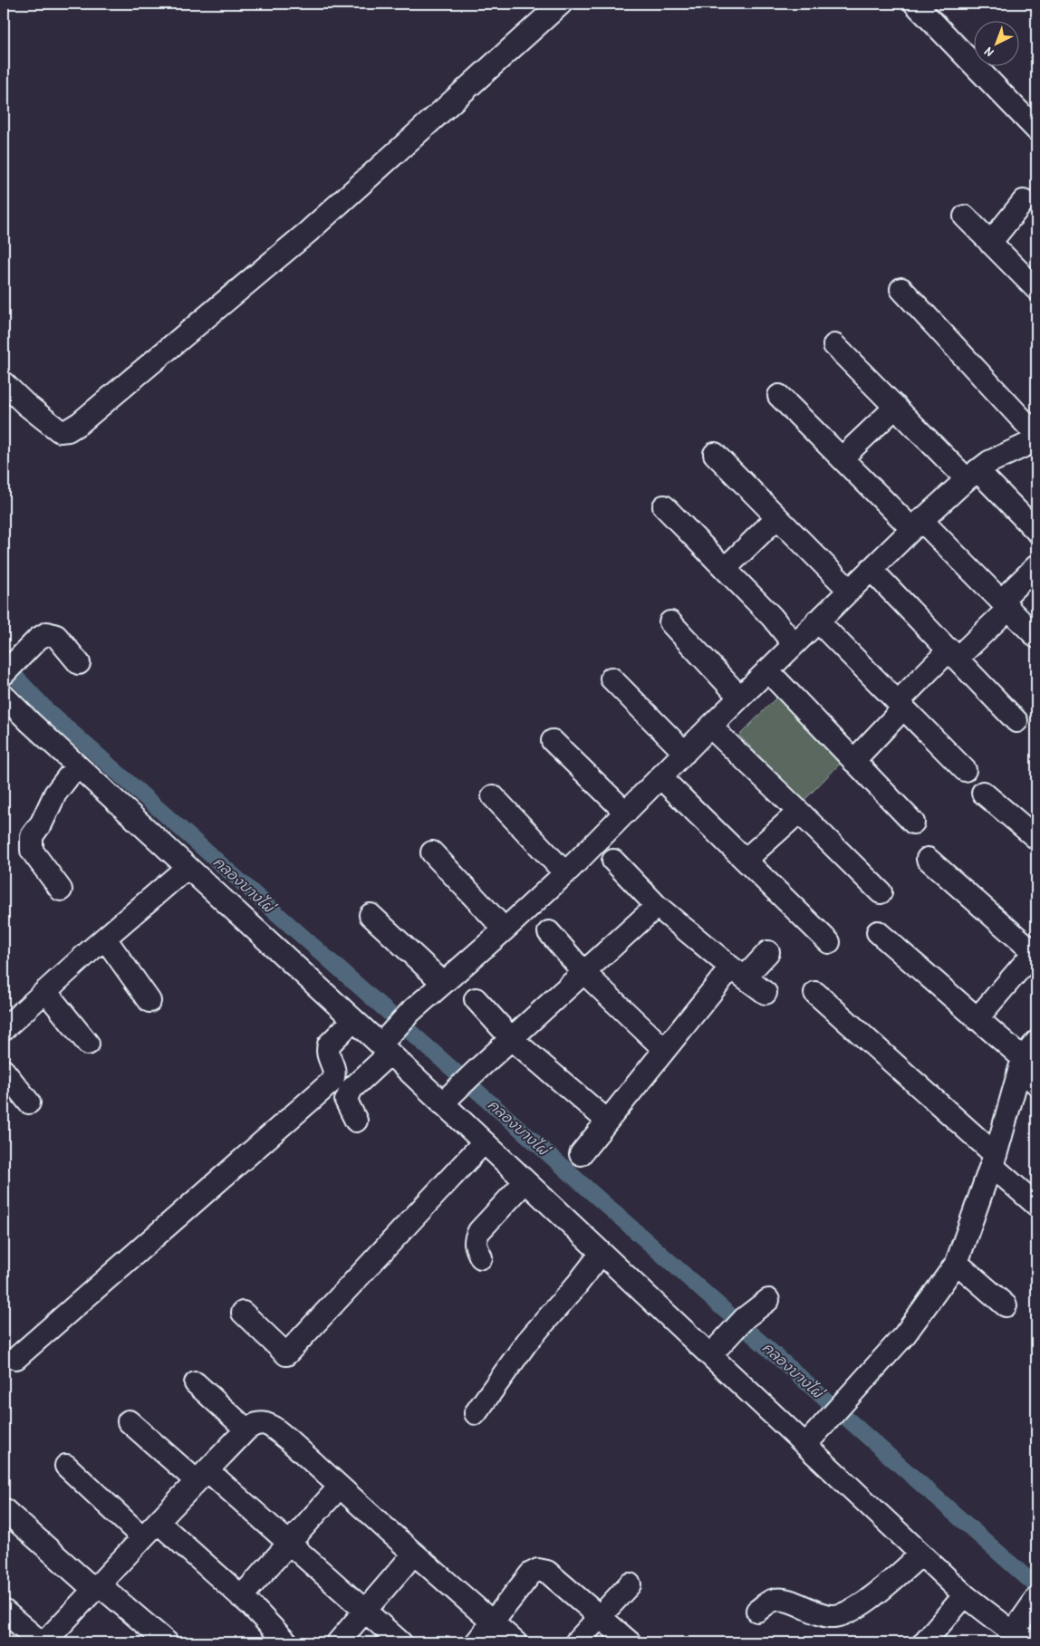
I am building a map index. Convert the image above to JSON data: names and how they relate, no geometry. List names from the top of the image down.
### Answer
{
  "water": ["คลองบางไผ่"],
  "north": "bottom left"
}
